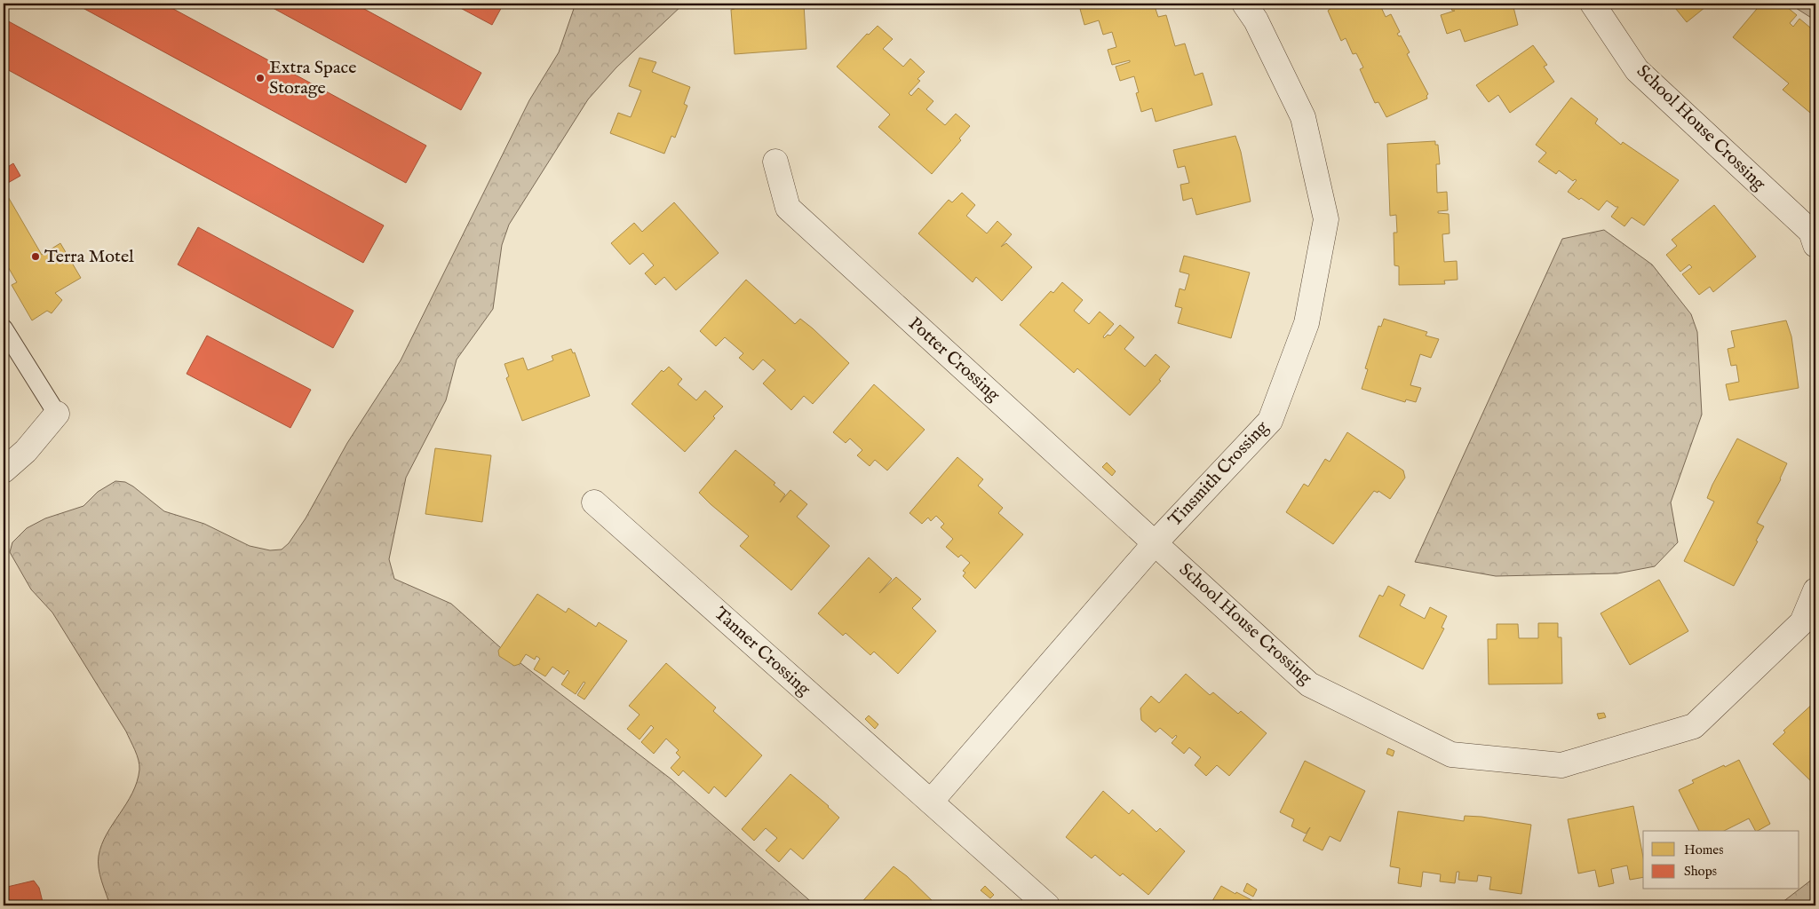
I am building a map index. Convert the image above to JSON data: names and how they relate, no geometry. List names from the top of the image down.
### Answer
{
  "streets": {
    "street": [
      "School House Crossing",
      "Potter Crossing",
      "Tinsmith Crossing",
      "Tanner Crossing"
    ]
  },
  "crossings": [
    ["School House Crossing", "Potter Crossing"],
    ["School House Crossing", "Tinsmith Crossing"],
    ["Potter Crossing", "Tinsmith Crossing"],
    ["Tinsmith Crossing", "Tanner Crossing"]
  ],
  "places": ["Extra Space Storage", "Terra Motel"],
  "legend": ["Homes", "Shops"]
}
